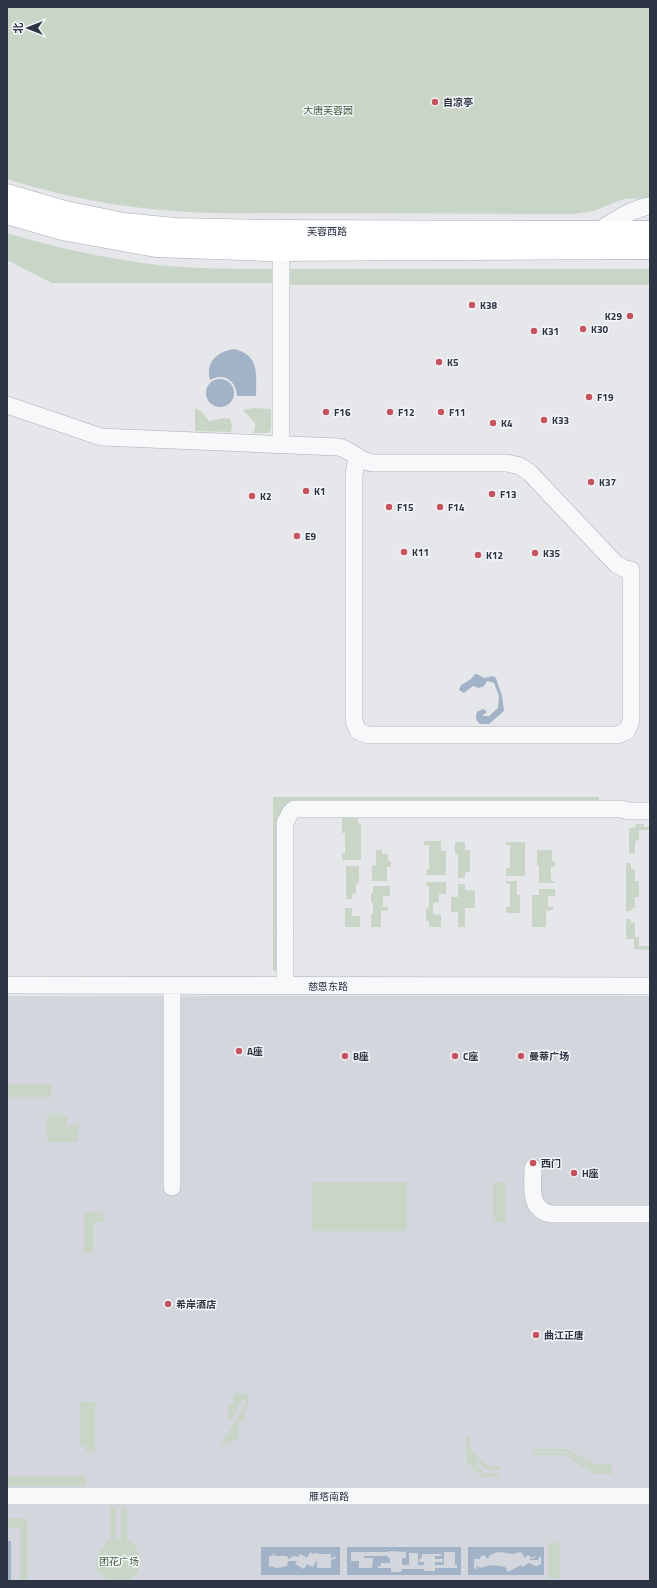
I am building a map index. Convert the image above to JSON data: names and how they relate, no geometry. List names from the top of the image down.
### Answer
{
  "streets": {
    "main road": ["芙蓉西路"],
    "street": ["慈恩东路", "雁塔南路"]
  },
  "parks": ["大唐芙蓉园", "团花广场"],
  "places": [
    "自凉亭",
    "K38",
    "K29",
    "K30",
    "K31",
    "K5",
    "F19",
    "F16",
    "F12",
    "F11",
    "K33",
    "K4",
    "K37",
    "K1",
    "F13",
    "K2",
    "F15",
    "F14",
    "E9",
    "K11",
    "K35",
    "K12",
    "A座",
    "B座",
    "C座",
    "曼蒂广场",
    "西门",
    "H座",
    "希岸酒店",
    "曲江正唐"
  ],
  "north": "left"
}
